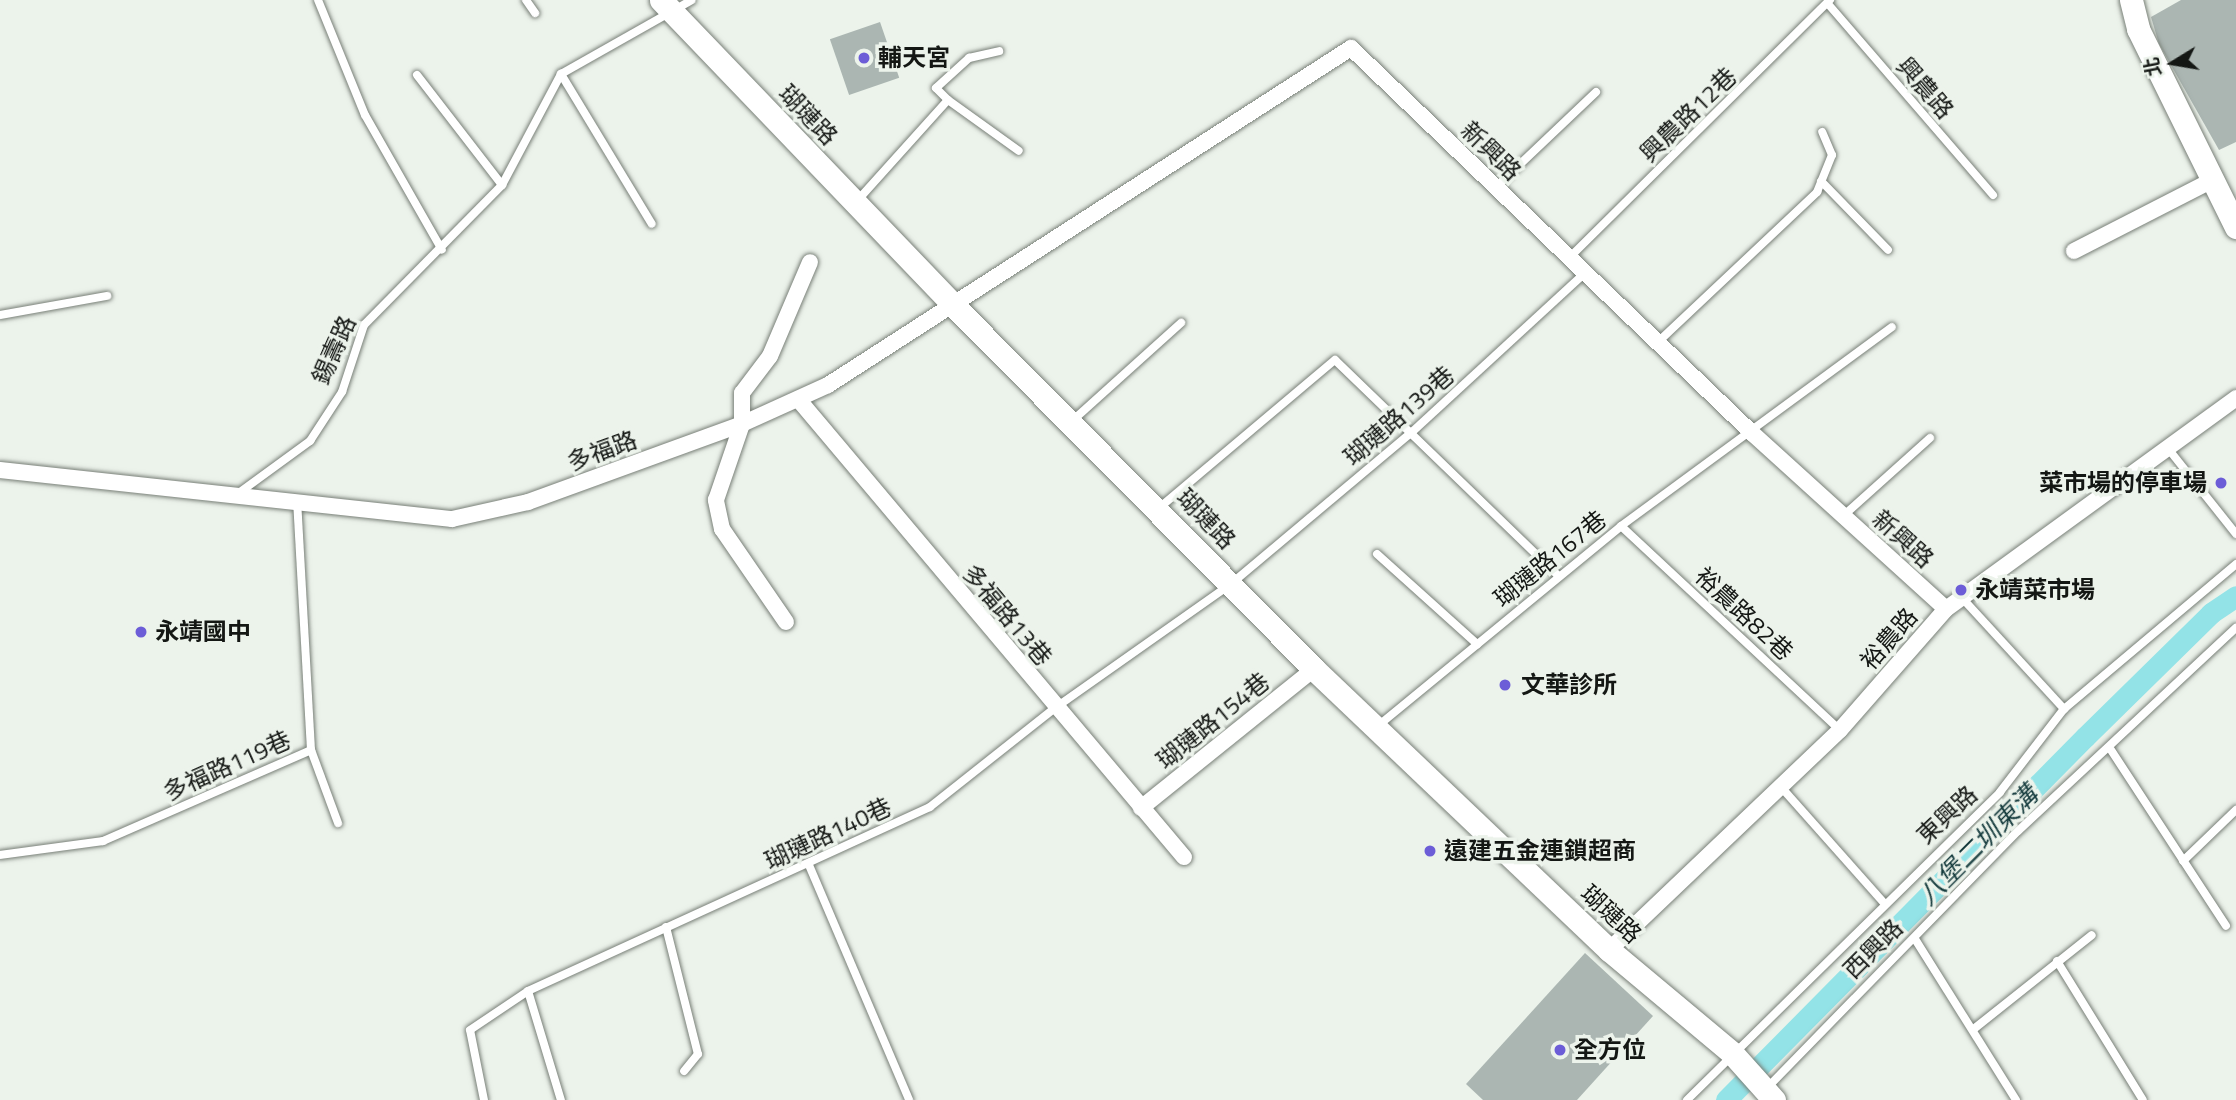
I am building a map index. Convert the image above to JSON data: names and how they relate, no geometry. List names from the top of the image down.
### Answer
{
  "streets": {
    "street": [
      "瑚璉路",
      "新興路",
      "多福路",
      "多福路13巷",
      "裕農路",
      "瑚璉路154巷"
    ],
    "lane": [
      "興農路",
      "興農路12巷",
      "錫壽路",
      "瑚璉路139巷",
      "瑚璉路167巷",
      "裕農路82巷",
      "多福路119巷",
      "東興路",
      "瑚璉路140巷",
      "西興路"
    ]
  },
  "crossings": [
    ["興農路", "興農路12巷"],
    ["瑚璉路", "新興路"],
    ["瑚璉路", "瑚璉路139巷"],
    ["瑚璉路", "多福路"],
    ["瑚璉路", "瑚璉路167巷"],
    ["瑚璉路", "裕農路"],
    ["瑚璉路", "瑚璉路154巷"],
    ["瑚璉路", "東興路"],
    ["瑚璉路", "瑚璉路140巷"],
    ["瑚璉路", "西興路"],
    ["興農路12巷", "新興路"],
    ["新興路", "瑚璉路139巷"],
    ["新興路", "多福路"],
    ["新興路", "瑚璉路167巷"],
    ["新興路", "裕農路"],
    ["錫壽路", "多福路"],
    ["瑚璉路139巷", "瑚璉路140巷"],
    ["多福路", "多福路13巷"],
    ["多福路", "多福路119巷"],
    ["瑚璉路167巷", "裕農路82巷"],
    ["裕農路82巷", "裕農路"],
    ["多福路13巷", "瑚璉路154巷"],
    ["多福路13巷", "瑚璉路140巷"]
  ],
  "water": ["八堡二圳東溝"],
  "places": [
    "輔天宮",
    "菜市場的停車場",
    "永靖菜市場",
    "永靖國中",
    "文華診所",
    "遠建五金連鎖超商",
    "全方位"
  ],
  "north": "left"
}
